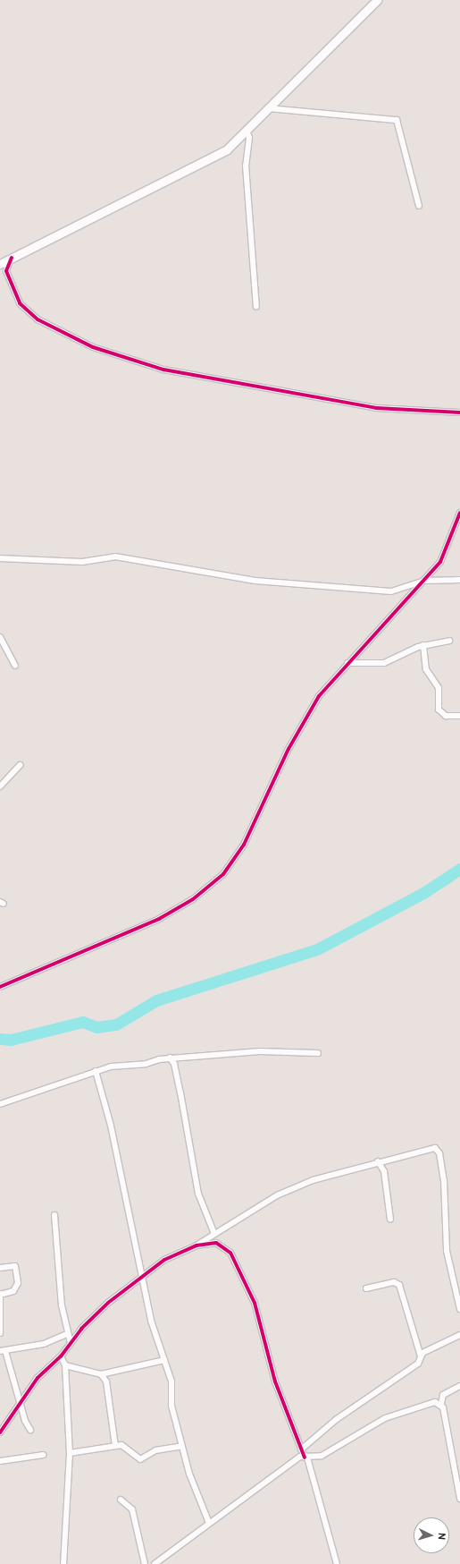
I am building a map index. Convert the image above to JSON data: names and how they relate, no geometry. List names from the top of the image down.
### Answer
{
  "north": "right"
}
